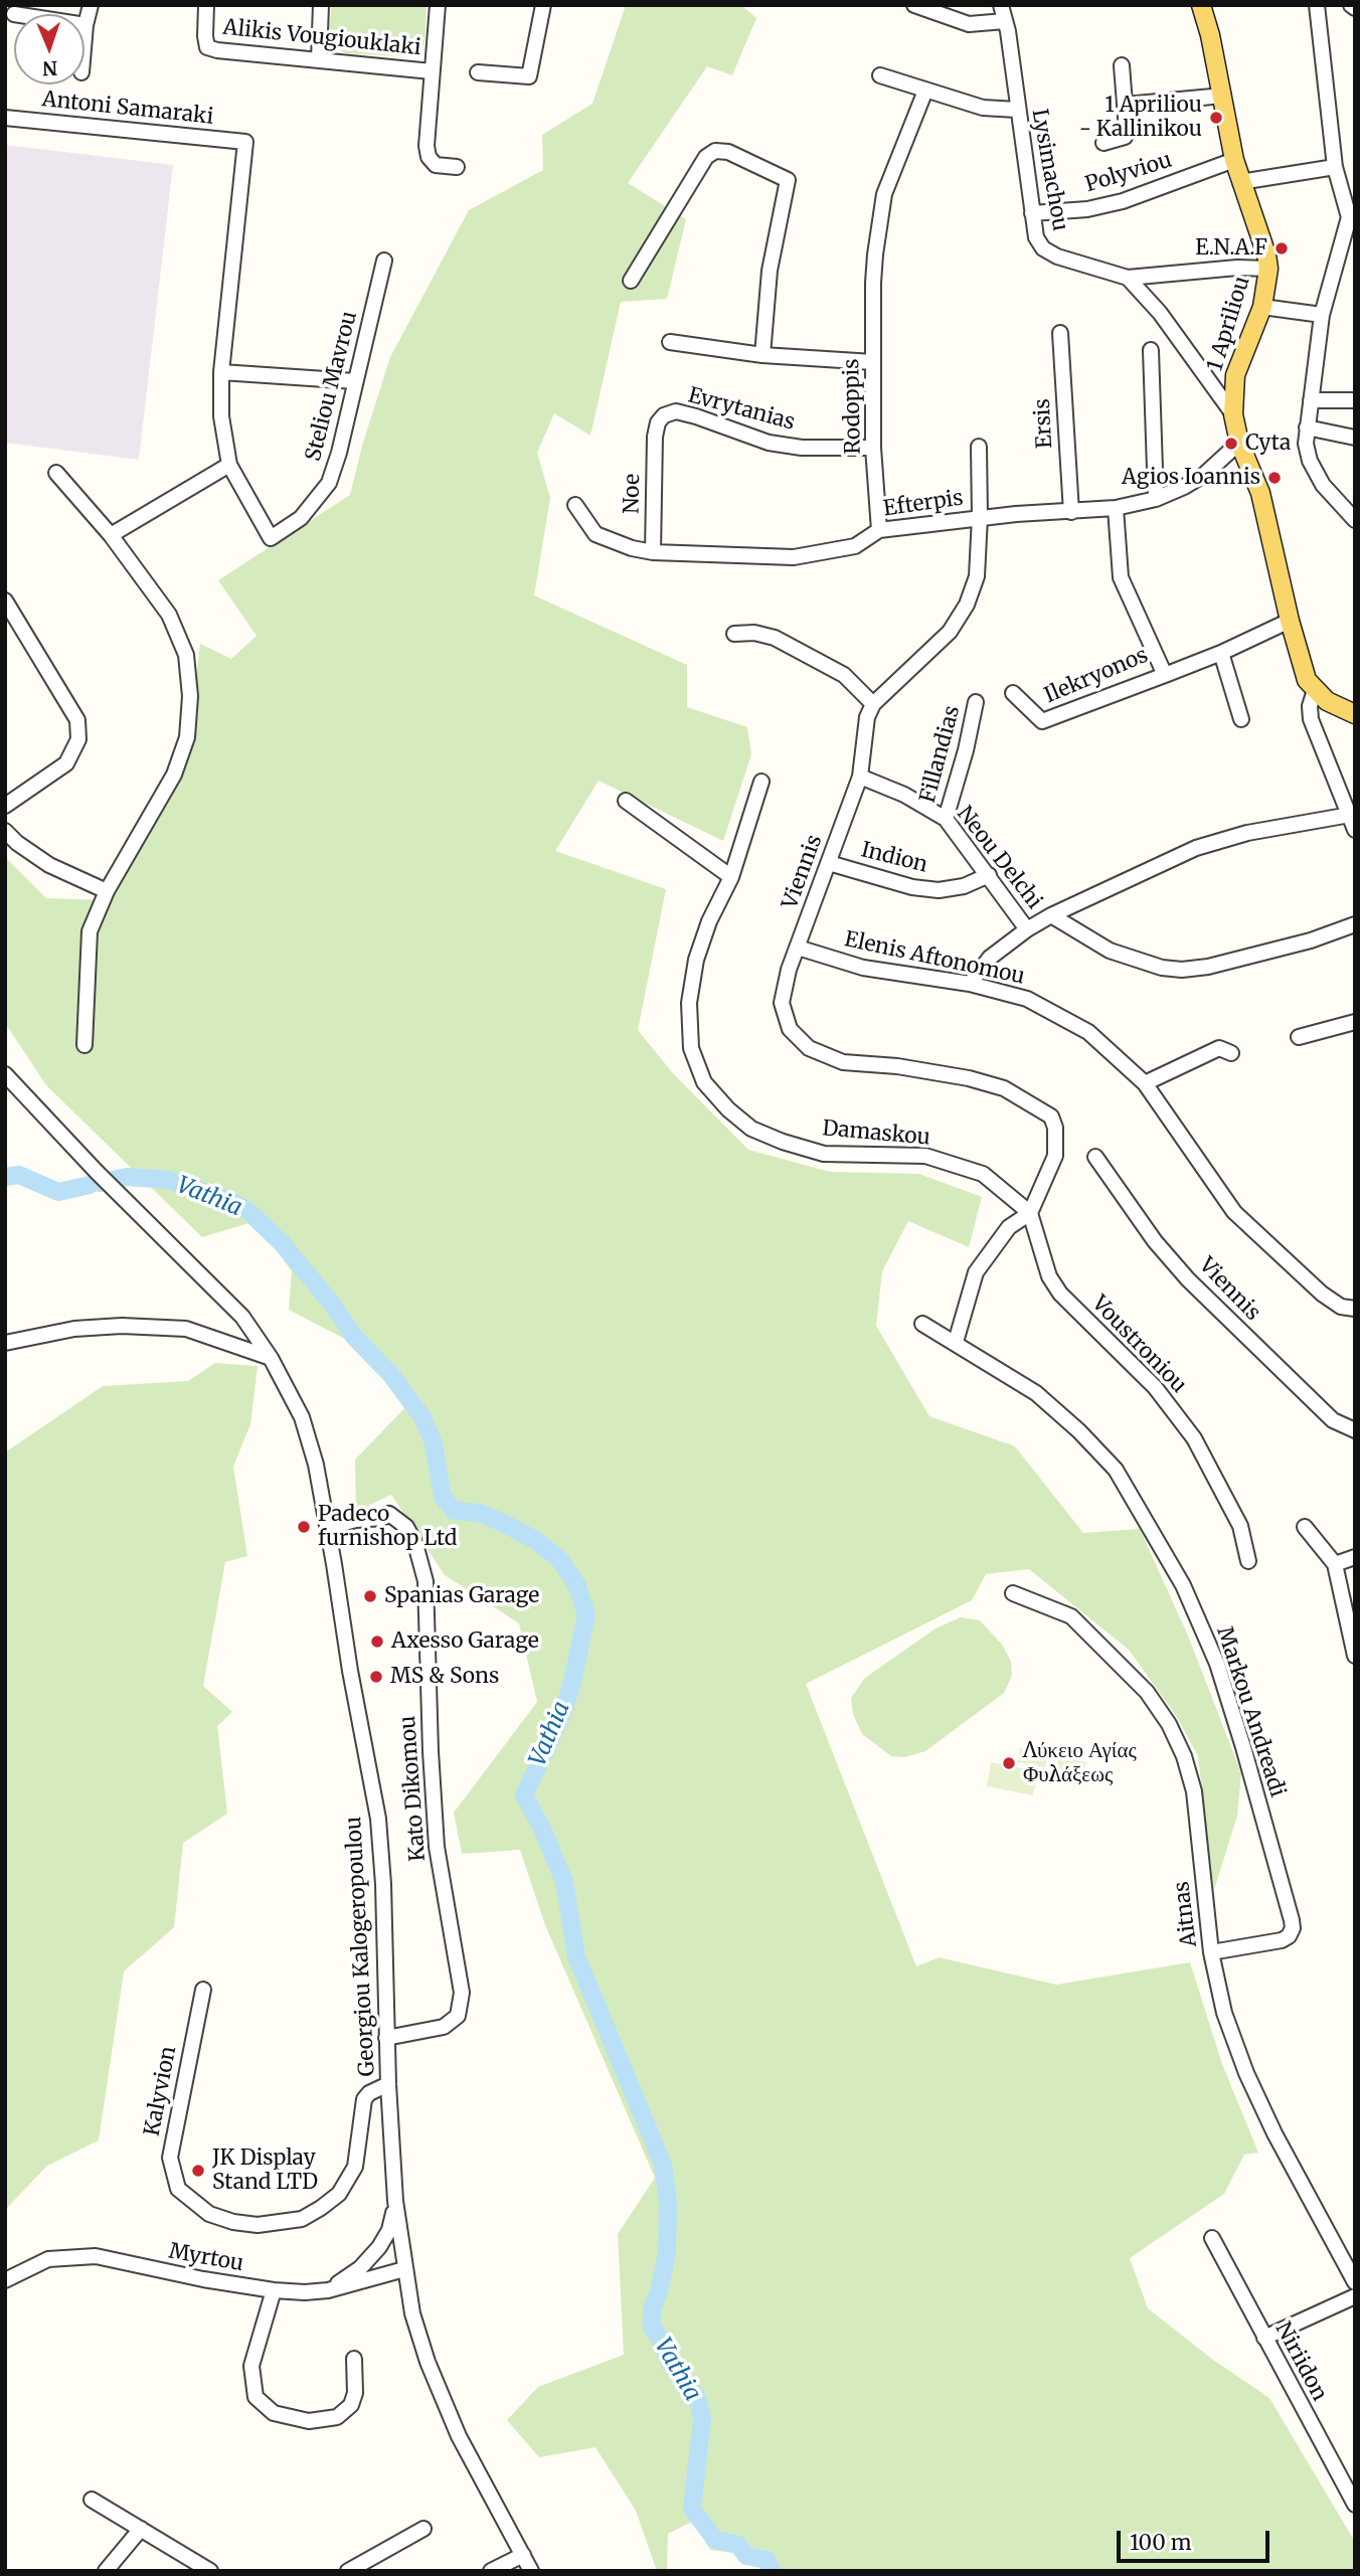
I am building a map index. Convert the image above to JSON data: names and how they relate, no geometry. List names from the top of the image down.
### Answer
{
  "streets": {
    "main road": ["1 Apriliou"],
    "street": [
      "Alikis Vougiouklaki",
      "Antoni Samaraki",
      "Lysimachou",
      "Polyviou",
      "Steliou Mavrou",
      "Rodoppis",
      "Evrytanias",
      "Ersis",
      "Noe",
      "Efterpis",
      "Ilekryonos",
      "Fillandias",
      "Indion",
      "Neou Delchi",
      "Viennis",
      "Elenis Aftonomou",
      "Damaskou",
      "Voustroniou",
      "Markou Andreadi",
      "Kato Dikomou",
      "Aitnas",
      "Georgiou Kalogeropoulou",
      "Kalyvion",
      "Myrtou",
      "Niriidon"
    ]
  },
  "crossings": [
    ["Lysimachou", "Polyviou"],
    ["Polyviou", "1 Apriliou"],
    ["1 Apriliou", "Efterpis"],
    ["Rodoppis", "Evrytanias"],
    ["Rodoppis", "Efterpis"],
    ["Evrytanias", "Noe"],
    ["Ersis", "Efterpis"],
    ["Noe", "Efterpis"],
    ["Efterpis", "Ilekryonos"],
    ["Fillandias", "Neou Delchi"],
    ["Indion", "Neou Delchi"],
    ["Indion", "Viennis"],
    ["Neou Delchi", "Viennis"],
    ["Viennis", "Elenis Aftonomou"],
    ["Viennis", "Damaskou"],
    ["Viennis", "Voustroniou"],
    ["Damaskou", "Voustroniou"],
    ["Markou Andreadi", "Aitnas"],
    ["Kato Dikomou", "Georgiou Kalogeropoulou"],
    ["Georgiou Kalogeropoulou", "Kalyvion"],
    ["Georgiou Kalogeropoulou", "Myrtou"]
  ],
  "water": ["Vathia"],
  "places": [
    "1 Apriliou - Kallinikou",
    "E.N.A.F",
    "Cyta",
    "Agios Ioannis",
    "Padeco furnishop Ltd",
    "Spanias Garage",
    "Axesso Garage",
    "MS & Sons",
    "Λύκειο Αγίας Φυλάξεως",
    "JK Display Stand LTD"
  ],
  "scale_bar": "100 m",
  "north": "bottom"
}
